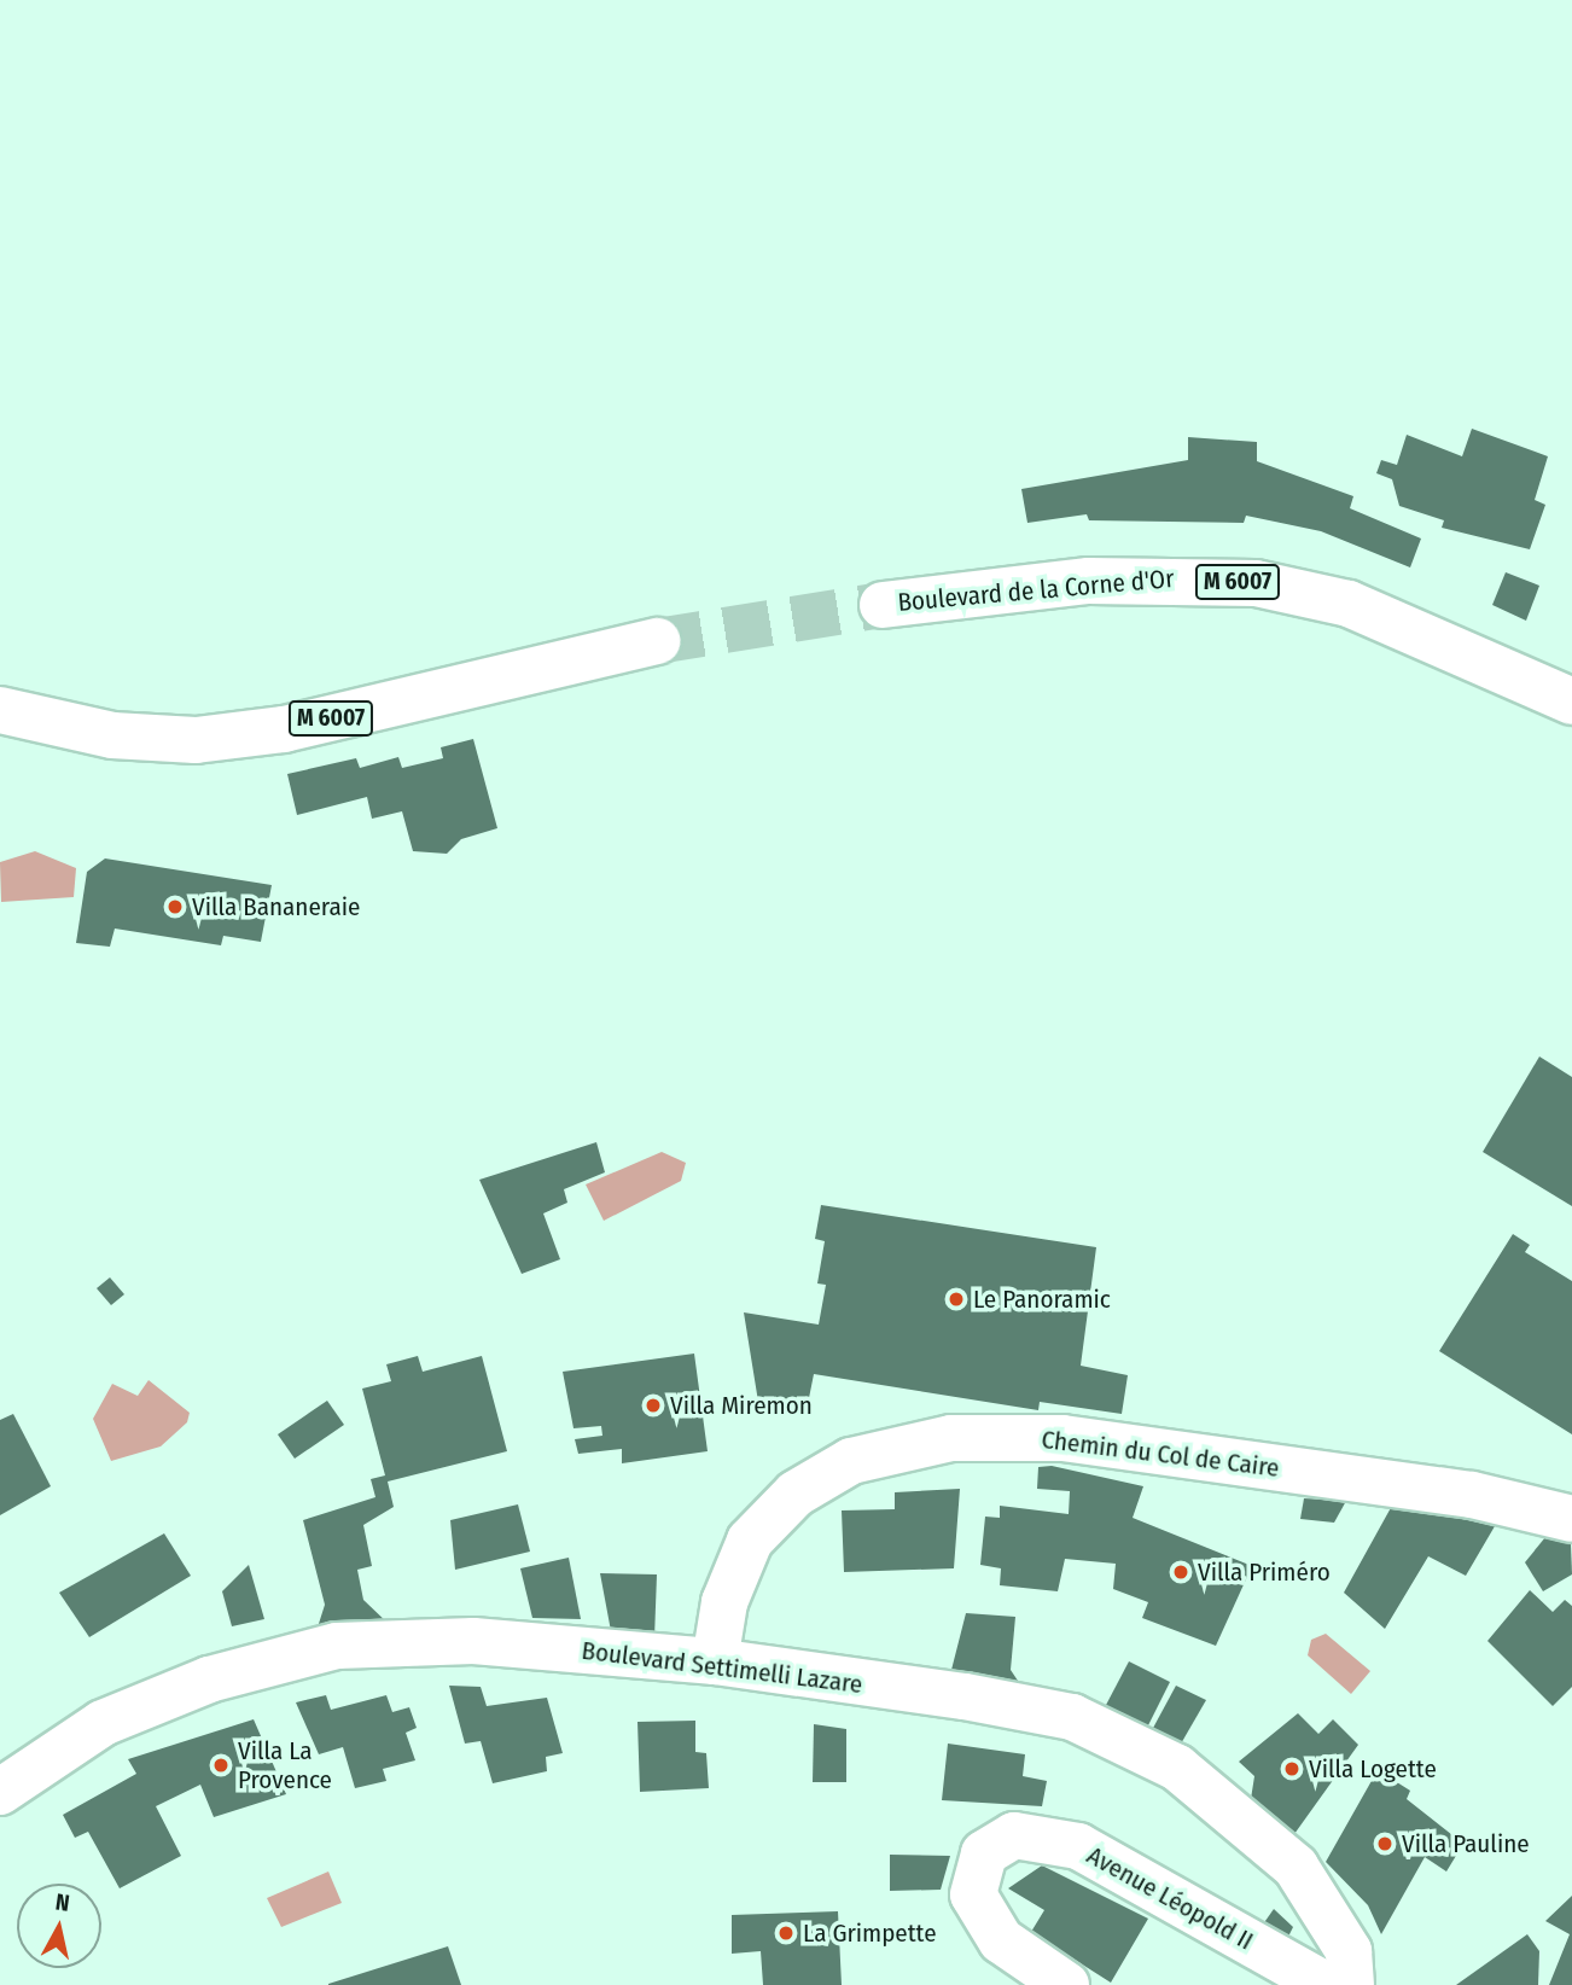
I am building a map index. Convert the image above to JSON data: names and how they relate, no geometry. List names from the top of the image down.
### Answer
{
  "streets": {
    "street": [
      "M 6007",
      "Boulevard de la Corne d'Or",
      "Chemin du Col de Caire",
      "Boulevard Settimelli Lazare",
      "Avenue Léopold II"
    ]
  },
  "crossings": [
    ["Chemin du Col de Caire", "Boulevard Settimelli Lazare"]
  ],
  "places": [
    "Villa Bananeraie",
    "Le Panoramic",
    "Villa Miremon",
    "Villa Priméro",
    "Villa La Provence",
    "Villa Logette",
    "Villa Pauline",
    "La Grimpette"
  ],
  "north": "top"
}
